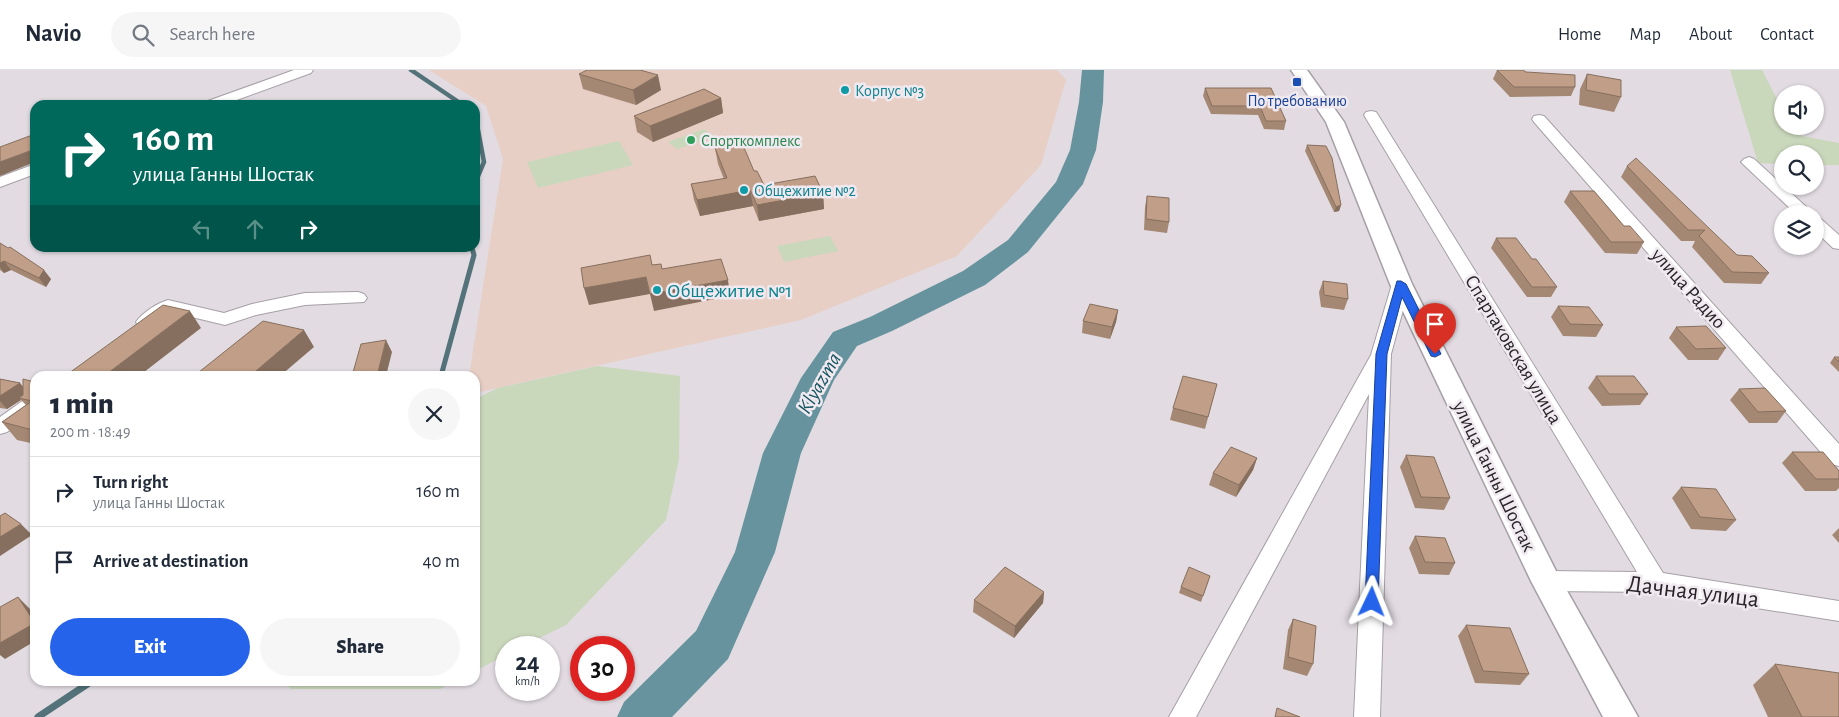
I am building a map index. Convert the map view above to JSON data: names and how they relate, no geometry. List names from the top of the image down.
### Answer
{
  "streets": {
    "main road": ["улица Ганны Шостак"],
    "street": ["улица Радио", "Спартаковская улица", "Дачная улица"]
  },
  "crossings": [
    ["Спартаковская улица", "Дачная улица"],
    ["улица Ганны Шостак", "Дачная улица"]
  ],
  "water": ["Klyazma"],
  "places": {
    "transit": ["По требованию"],
    "other": [
      "Корпус №3",
      "Спорткомплекс",
      "Общежитие №2",
      "Общежитие №1"
    ]
  },
  "page": {
    "header": "Navio",
    "search": "Search here",
    "nav": [
      "Home",
      "Map",
      "About",
      "Contact"
    ],
    "turn": ["160 m", "улица Ганны Шостак"],
    "heading": ["1 min", "200 m · 18:49"],
    "list": [
      {
        "name": "Turn right",
        "note": "улица Ганны Шостак",
        "value": "160 m"
      },
      {
        "name": "Arrive at destination",
        "value": "40 m"
      }
    ],
    "buttons": ["Exit", "Share"],
    "speed": "24 km/h",
    "limit": "30"
  }
}
